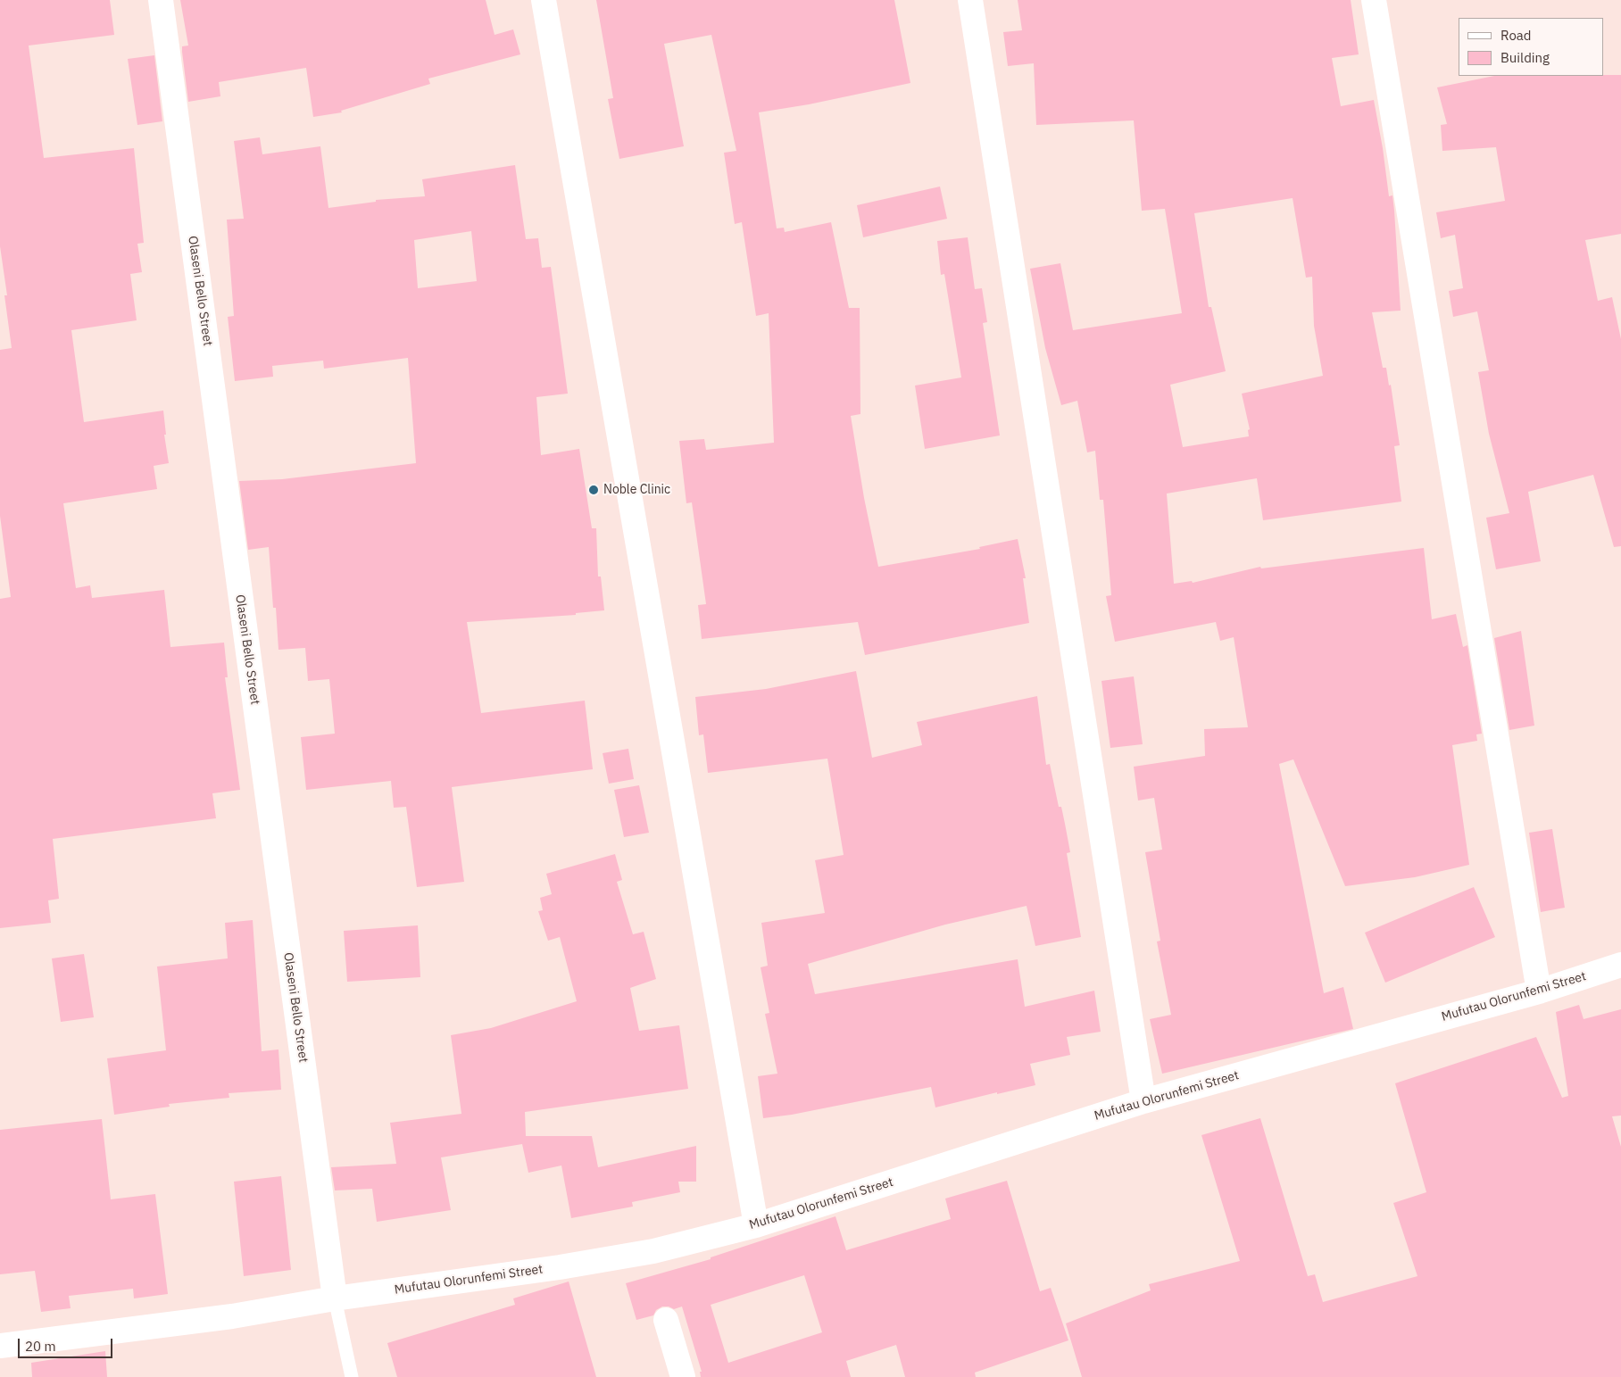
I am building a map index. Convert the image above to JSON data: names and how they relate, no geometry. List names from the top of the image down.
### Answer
{
  "streets": {
    "street": ["Olaseni Bello Street", "Mufutau Olorunfemi Street"]
  },
  "crossings": [
    ["Olaseni Bello Street", "Mufutau Olorunfemi Street"]
  ],
  "places": ["Noble Clinic"],
  "legend": ["Road", "Building"],
  "scale_bar": "20 m"
}
